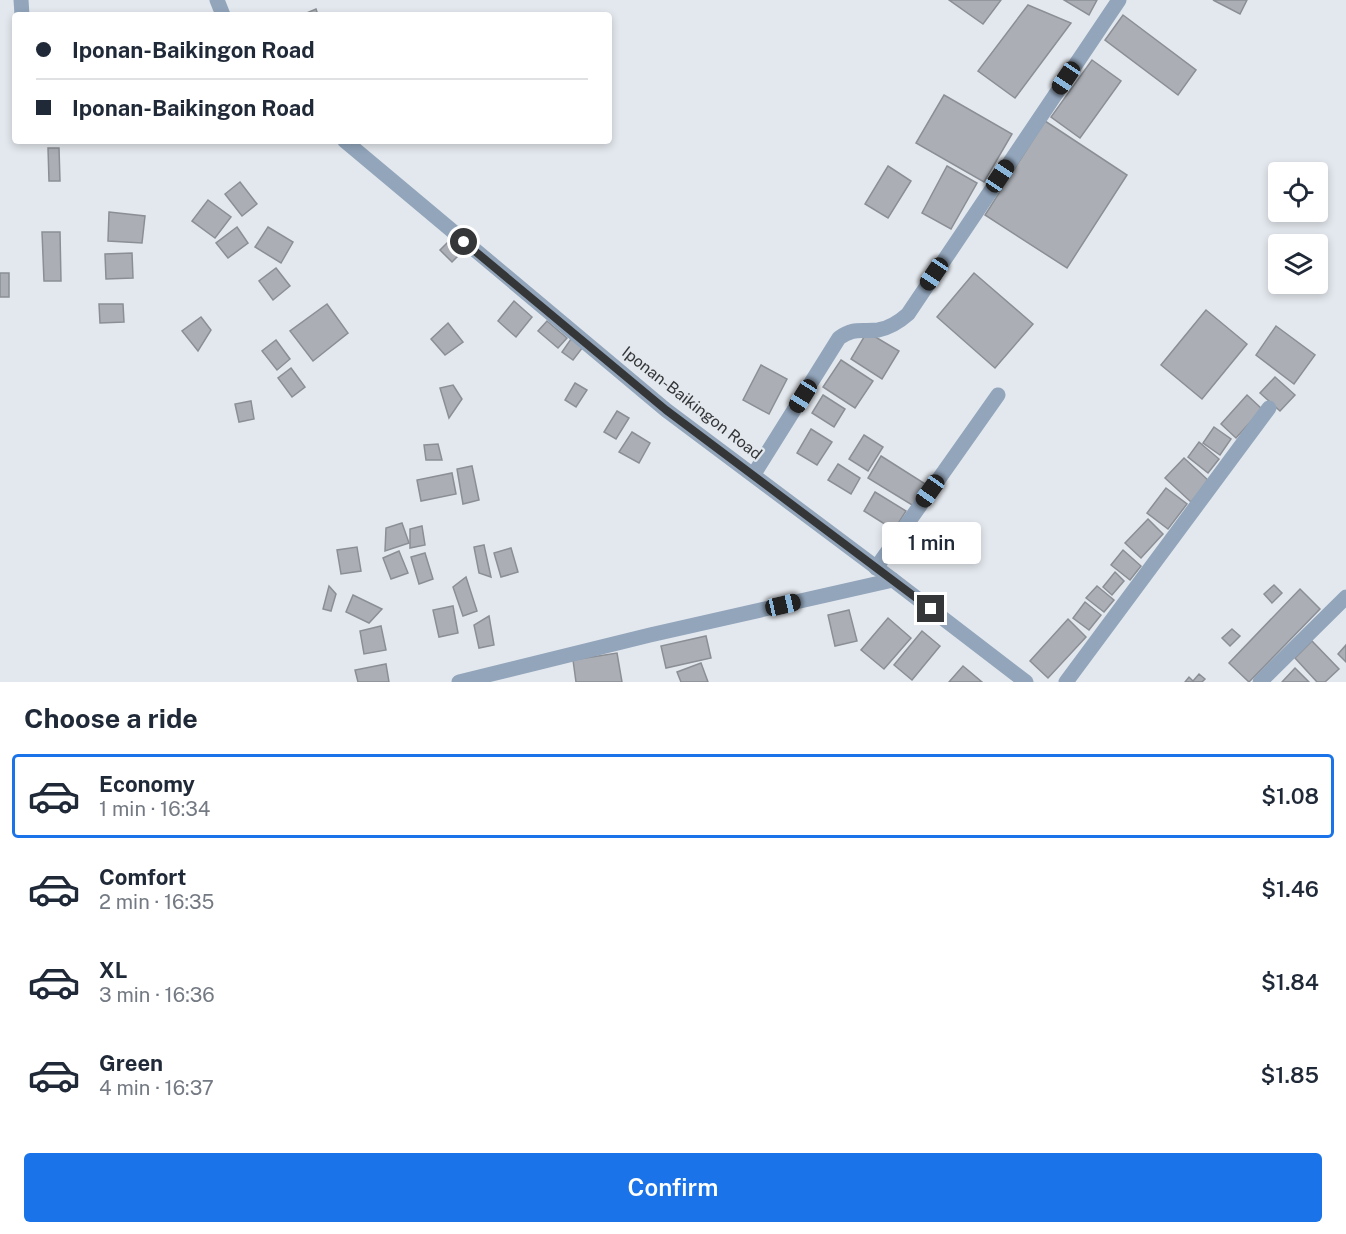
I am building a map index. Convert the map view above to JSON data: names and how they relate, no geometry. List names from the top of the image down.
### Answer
{
  "streets": {
    "street": ["Iponan-Baikingon Road"]
  },
  "page": {
    "banner": ["Iponan-Baikingon Road", "Iponan-Baikingon Road"],
    "bubble": "1 min",
    "heading": "Choose a ride",
    "list": [
      {
        "name": "Economy",
        "note": "1 min · 16:34",
        "value": "$1.08"
      },
      {
        "name": "Comfort",
        "note": "2 min · 16:35",
        "value": "$1.46"
      },
      {
        "name": "XL",
        "note": "3 min · 16:36",
        "value": "$1.84"
      },
      {
        "name": "Green",
        "note": "4 min · 16:37",
        "value": "$1.85"
      }
    ],
    "buttons": "Confirm"
  }
}
